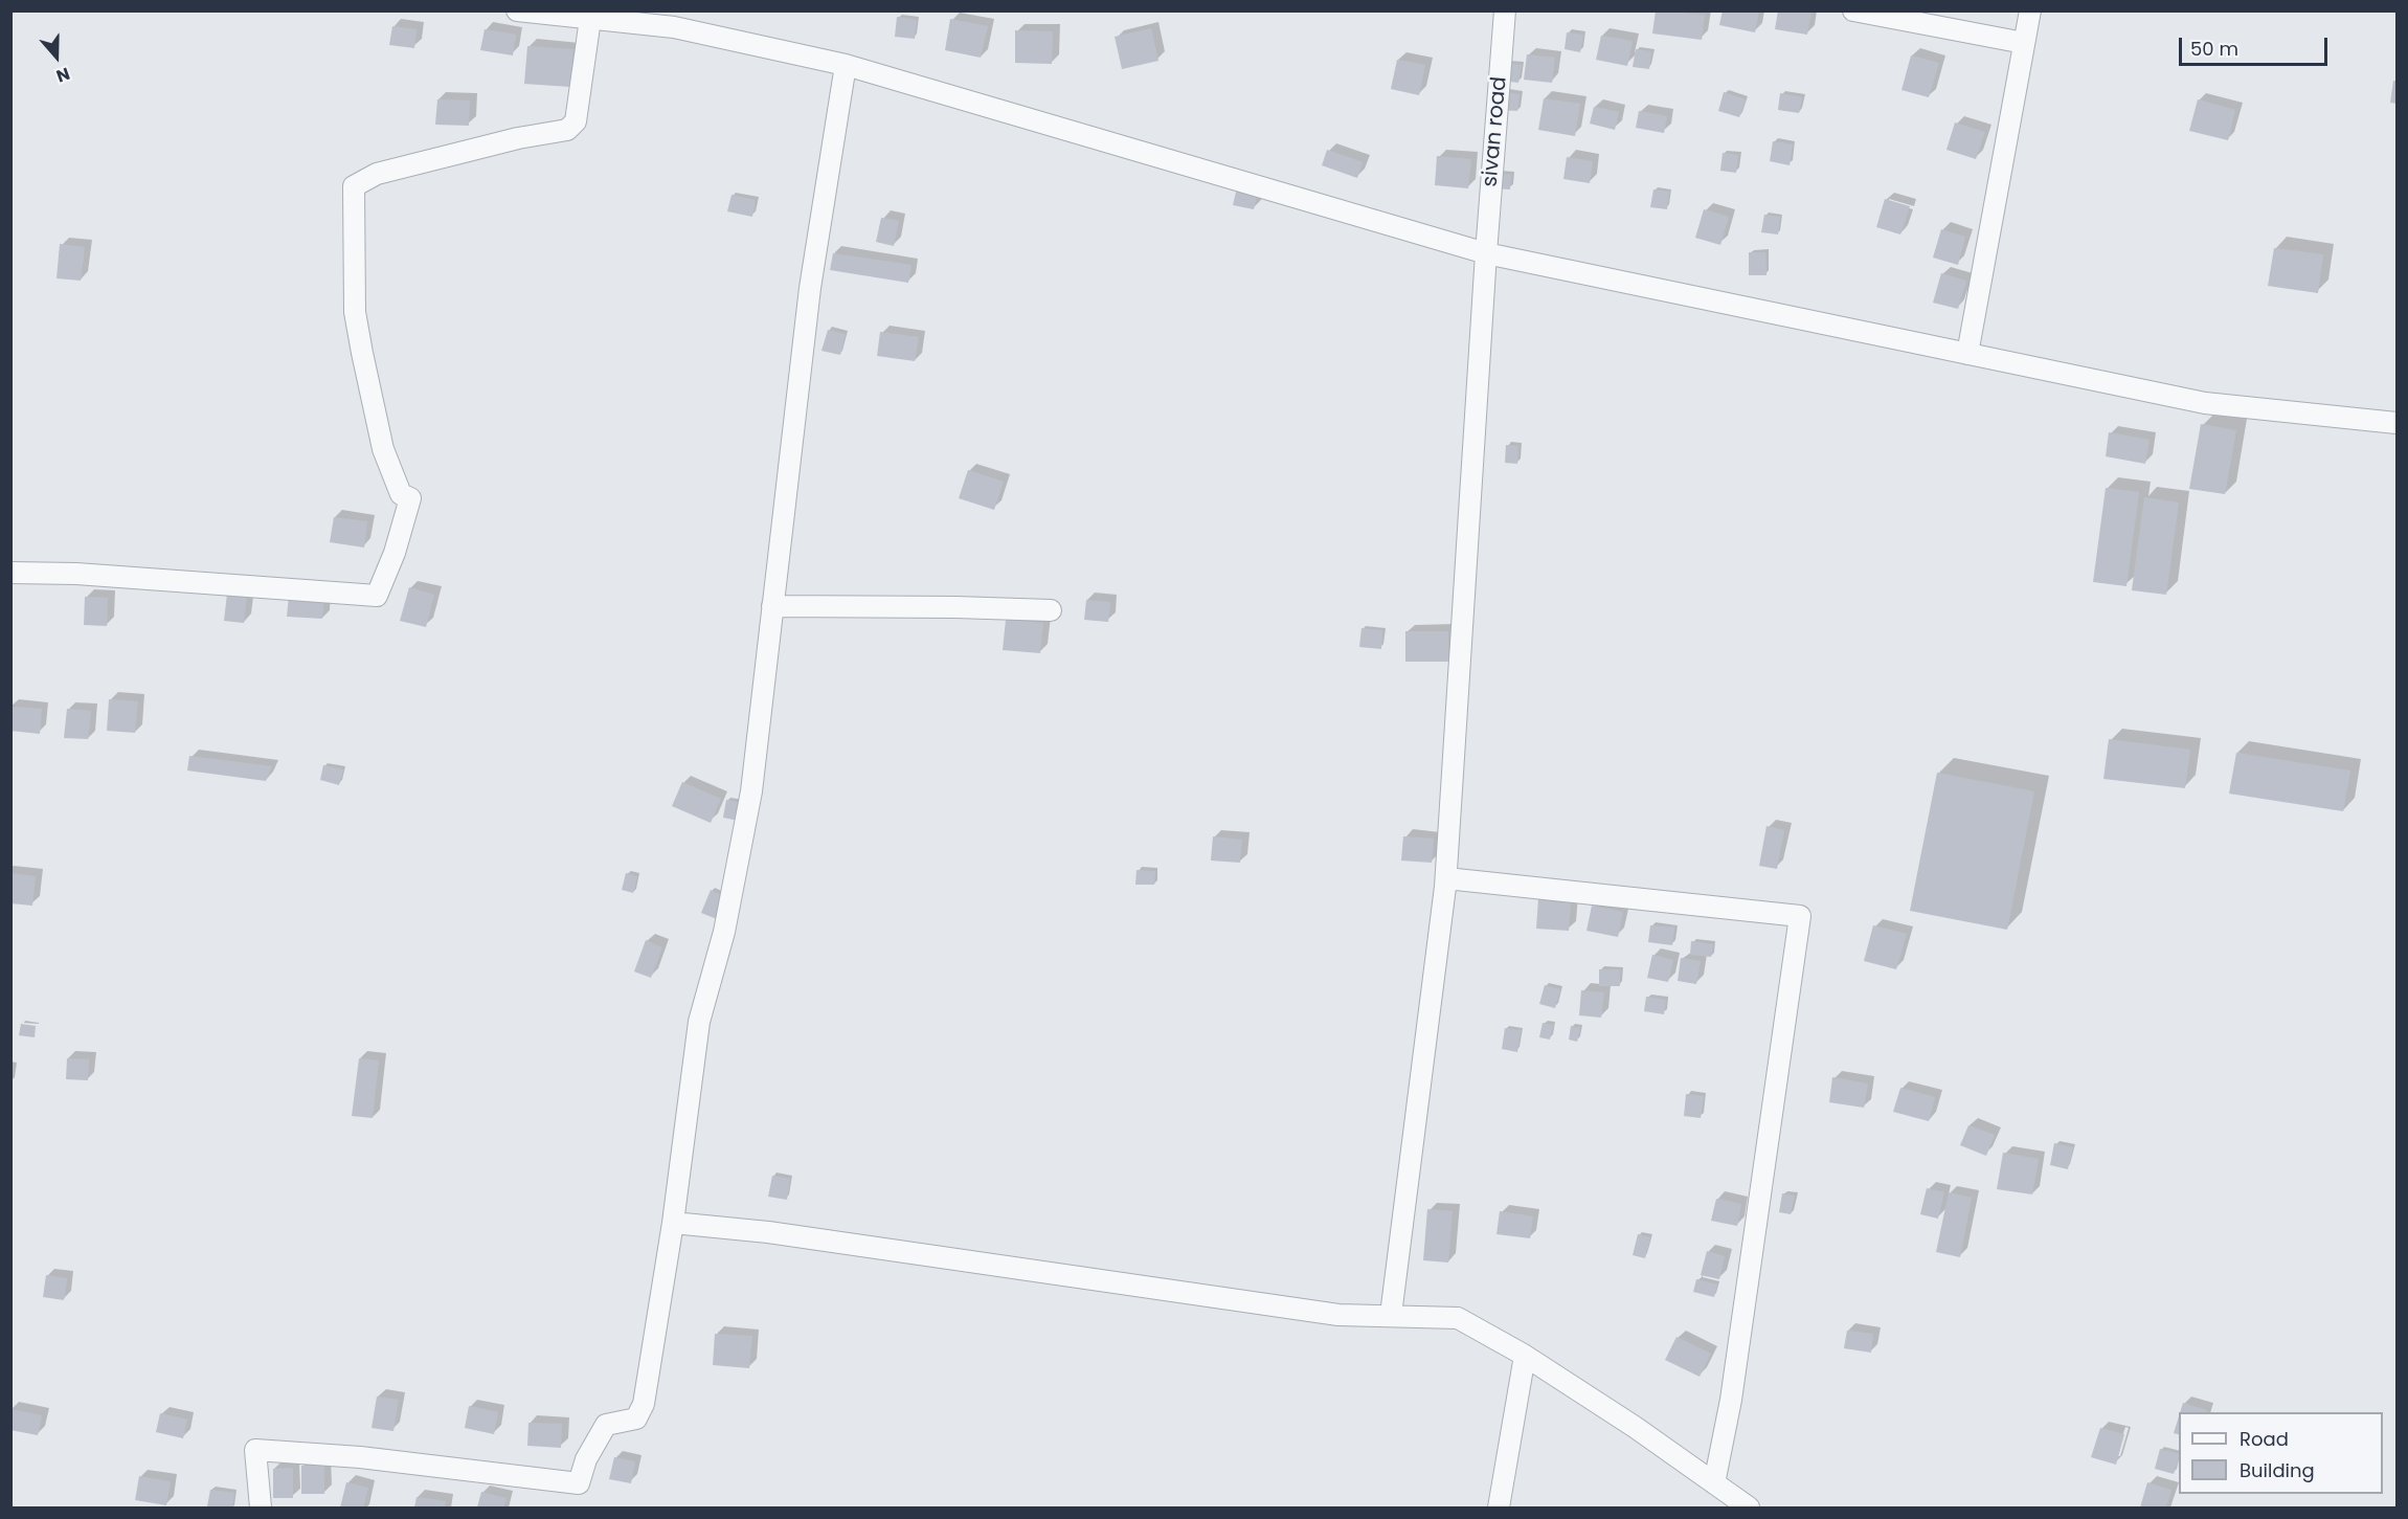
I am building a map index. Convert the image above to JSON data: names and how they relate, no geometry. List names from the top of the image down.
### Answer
{
  "streets": {
    "street": ["sivan road"]
  },
  "legend": ["Road", "Building"],
  "scale_bar": "50 m",
  "north": "bottom"
}
